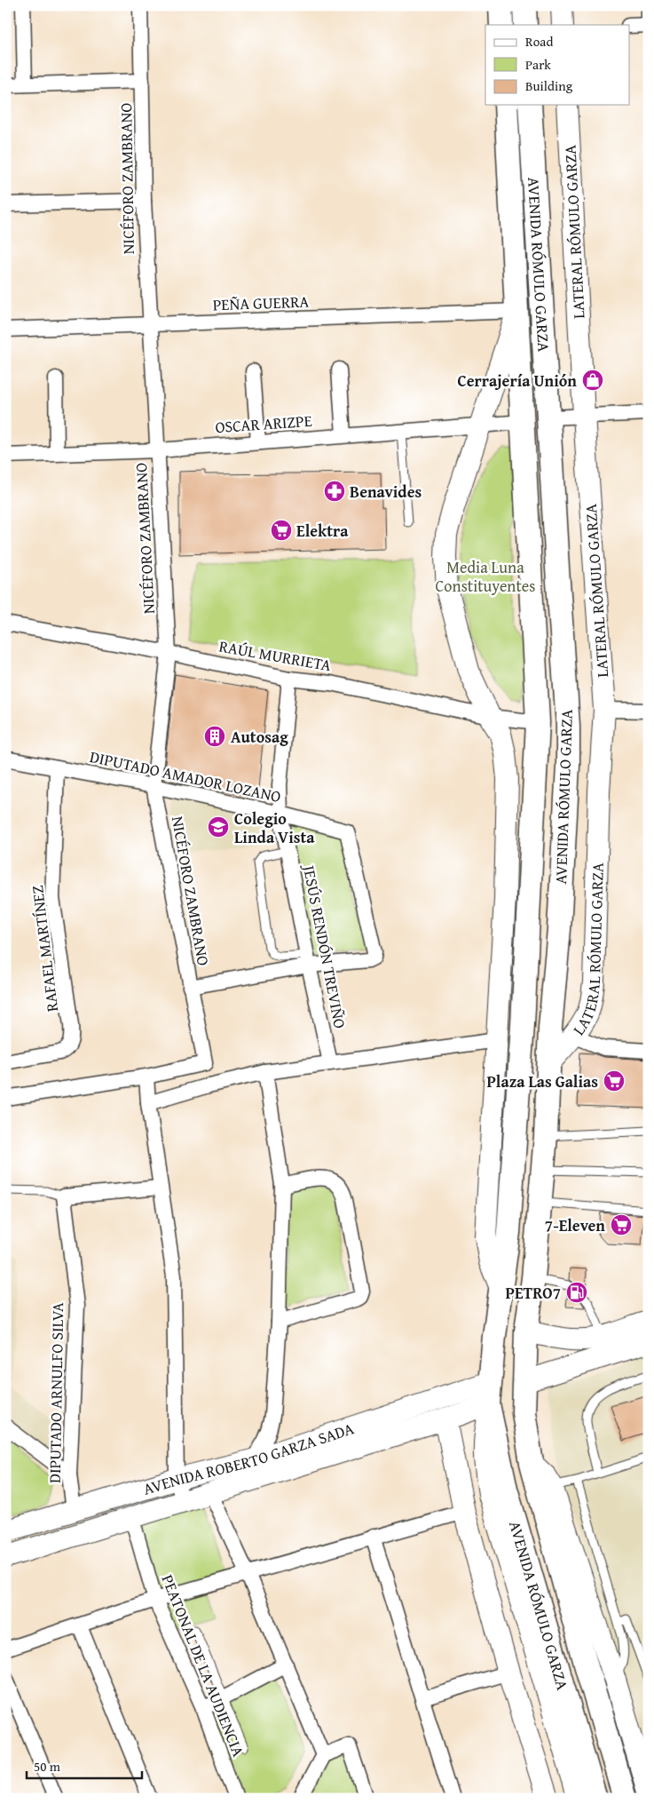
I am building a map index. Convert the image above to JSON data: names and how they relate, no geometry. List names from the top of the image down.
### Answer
{
  "streets": {
    "main road": ["AVENIDA RÓMULO GARZA"],
    "street": [
      "NICÉFORO ZAMBRANO",
      "LATERAL RÓMULO GARZA",
      "PEÑA GUERRA",
      "OSCAR ARIZPE",
      "RAÚL MURRIETA",
      "DIPUTADO AMADOR LOZANO",
      "JESÚS RENDÓN TREVIÑO",
      "RAFAEL MARTÍNEZ",
      "DIPUTADO ARNULFO SILVA",
      "AVENIDA ROBERTO GARZA SADA",
      "PEATONAL DE LA AUDIENCIA"
    ]
  },
  "crossings": [
    ["NICÉFORO ZAMBRANO", "PEÑA GUERRA"],
    ["NICÉFORO ZAMBRANO", "OSCAR ARIZPE"],
    ["NICÉFORO ZAMBRANO", "RAÚL MURRIETA"],
    ["NICÉFORO ZAMBRANO", "DIPUTADO AMADOR LOZANO"],
    ["LATERAL RÓMULO GARZA", "AVENIDA RÓMULO GARZA"],
    ["AVENIDA RÓMULO GARZA", "PEÑA GUERRA"],
    ["AVENIDA RÓMULO GARZA", "OSCAR ARIZPE"],
    ["AVENIDA RÓMULO GARZA", "RAÚL MURRIETA"],
    ["AVENIDA RÓMULO GARZA", "AVENIDA ROBERTO GARZA SADA"],
    ["RAÚL MURRIETA", "JESÚS RENDÓN TREVIÑO"],
    ["DIPUTADO AMADOR LOZANO", "JESÚS RENDÓN TREVIÑO"],
    ["DIPUTADO AMADOR LOZANO", "RAFAEL MARTÍNEZ"],
    ["DIPUTADO ARNULFO SILVA", "AVENIDA ROBERTO GARZA SADA"],
    ["AVENIDA ROBERTO GARZA SADA", "PEATONAL DE LA AUDIENCIA"]
  ],
  "parks": ["Media Luna Constituyentes"],
  "places": {
    "shop": ["Cerrajería Unión"],
    "pharmacy": ["Benavides"],
    "supermarket": ["Elektra", "Plaza Las Galias", "7-Eleven"],
    "building": ["Autosag"],
    "school or university": ["Colegio Linda Vista"],
    "fuel station": ["PETRO7"]
  },
  "legend": ["Road", "Park", "Building"],
  "scale_bar": "50 m"
}
